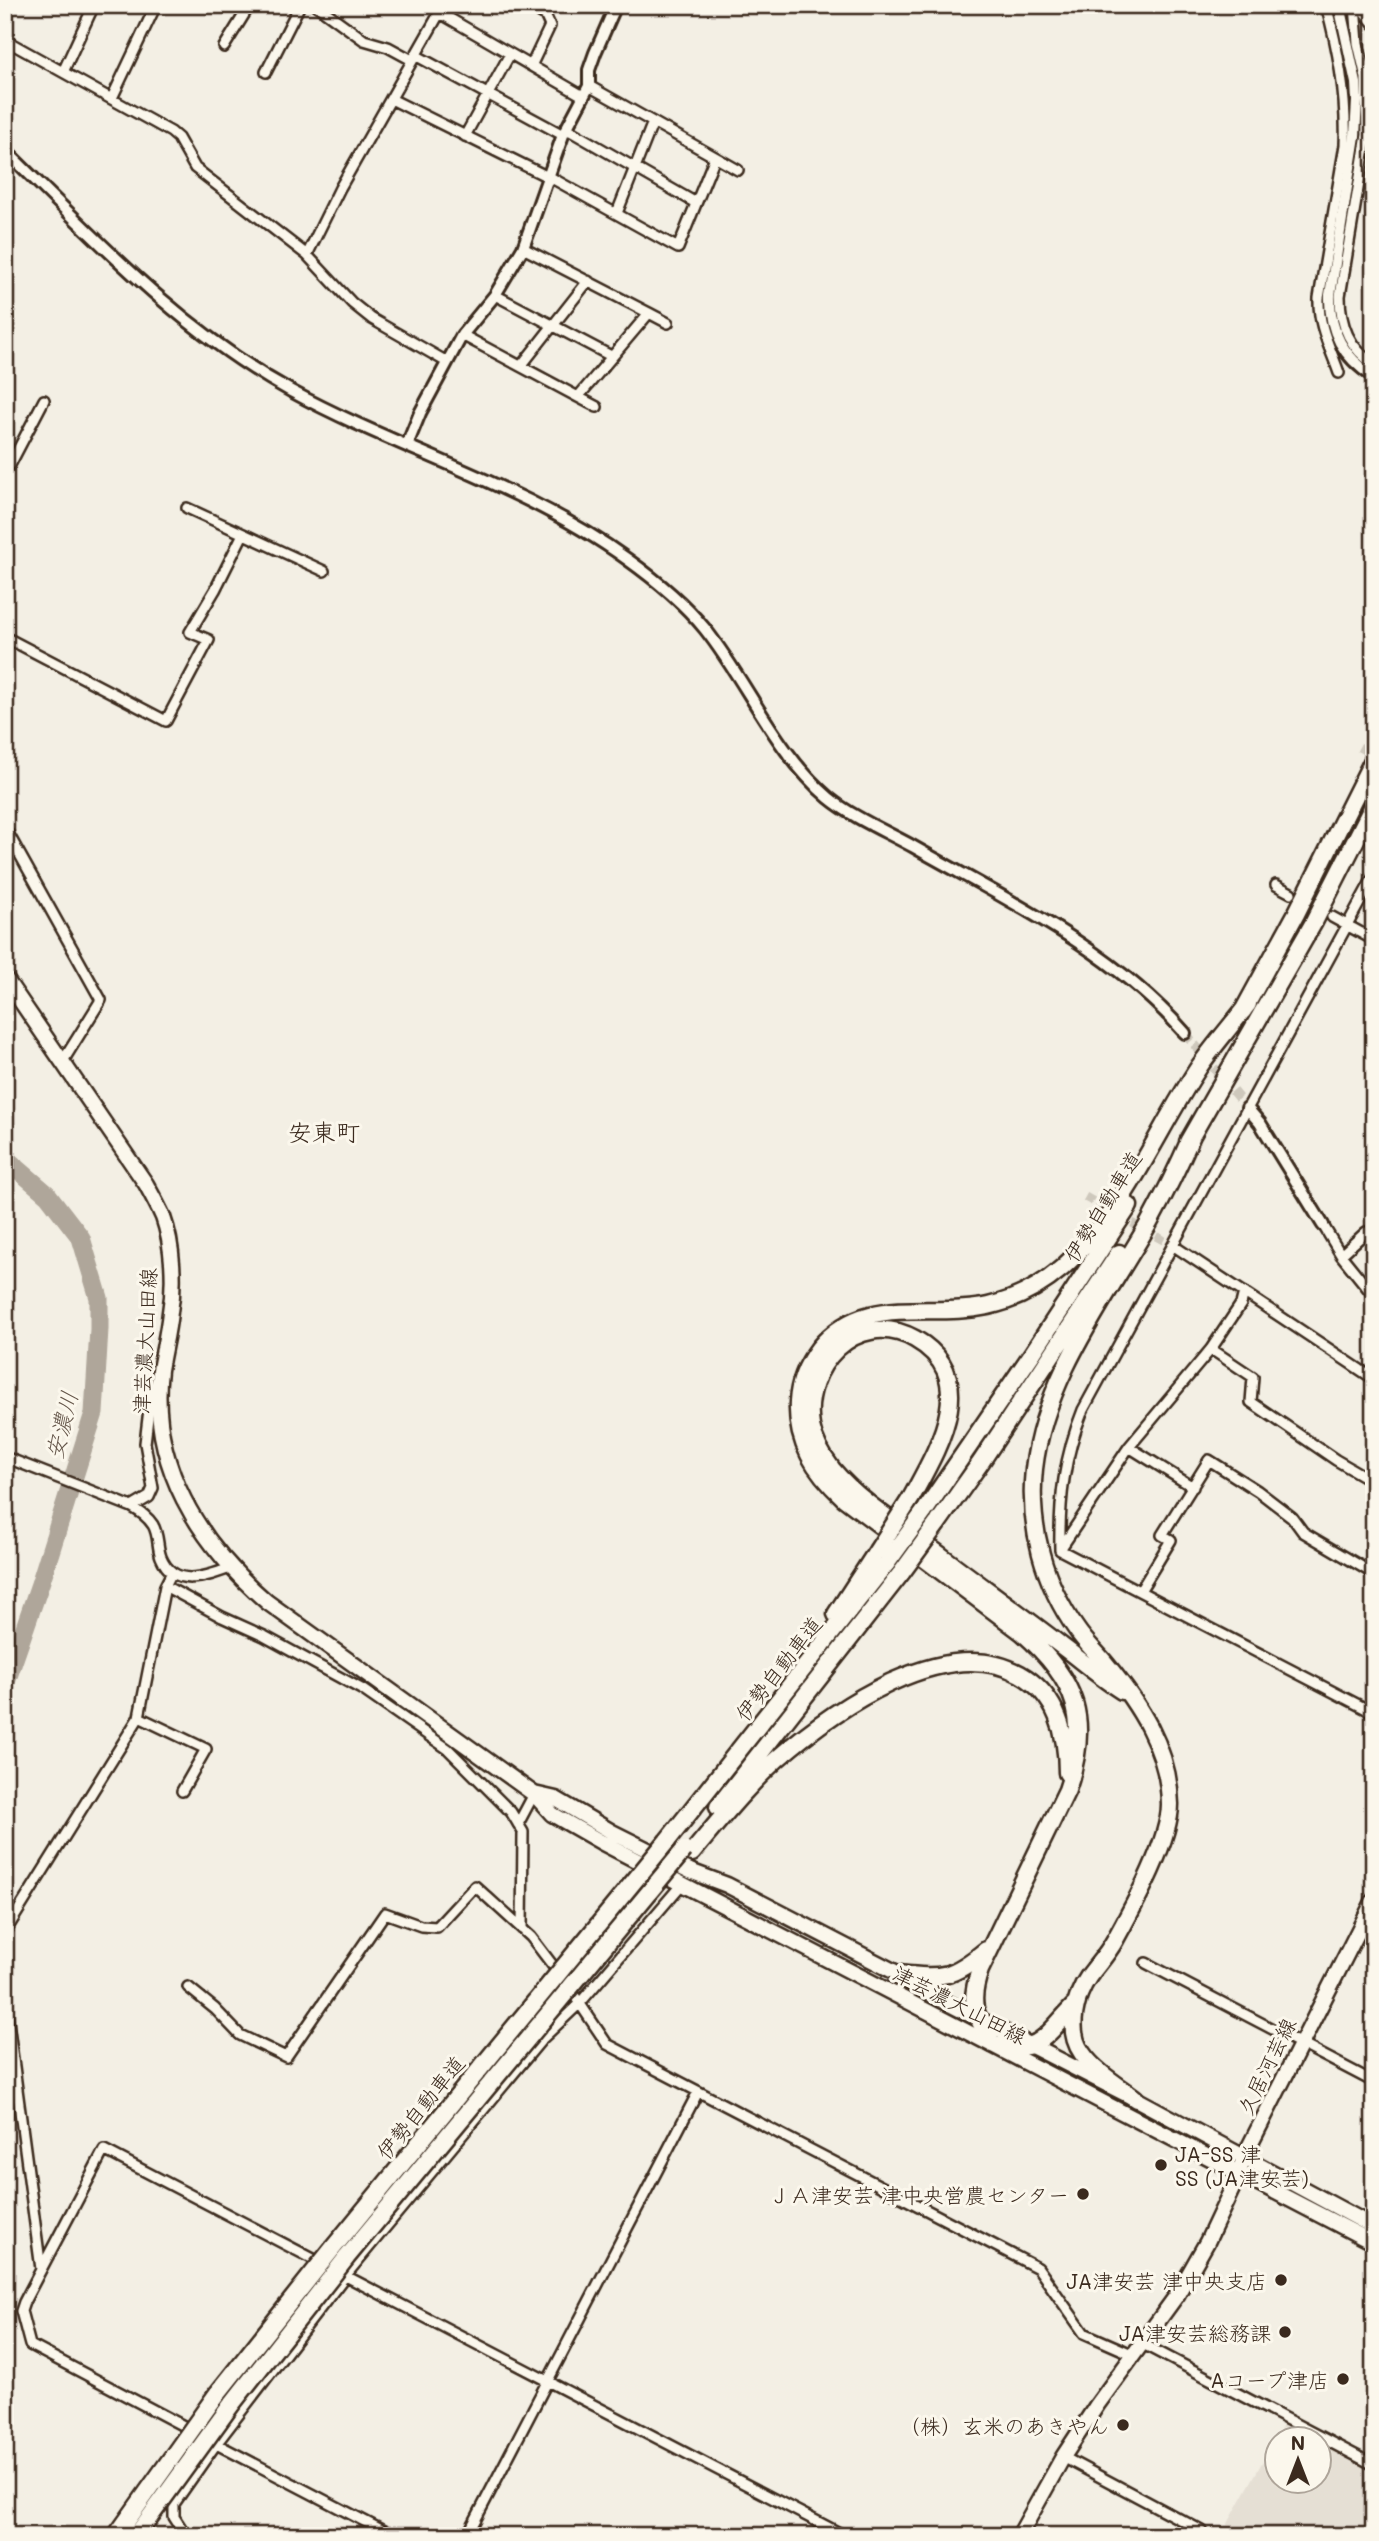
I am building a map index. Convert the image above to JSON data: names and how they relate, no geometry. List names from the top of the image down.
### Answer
{
  "streets": {
    "highway": ["伊勢自動車道"],
    "main road": ["津芸濃大山田線", "久居河芸線"]
  },
  "crossings": [
    ["津芸濃大山田線", "久居河芸線"]
  ],
  "districts": ["安東町"],
  "water": ["安濃川"],
  "places": [
    "JA-SS 津 SS (JA津安芸)",
    "ＪＡ津安芸 津中央営農センター",
    "JA津安芸 津中央支店",
    "JA津安芸総務課",
    "Aコープ津店",
    "（株）玄米のあきやん"
  ],
  "north": "top"
}
